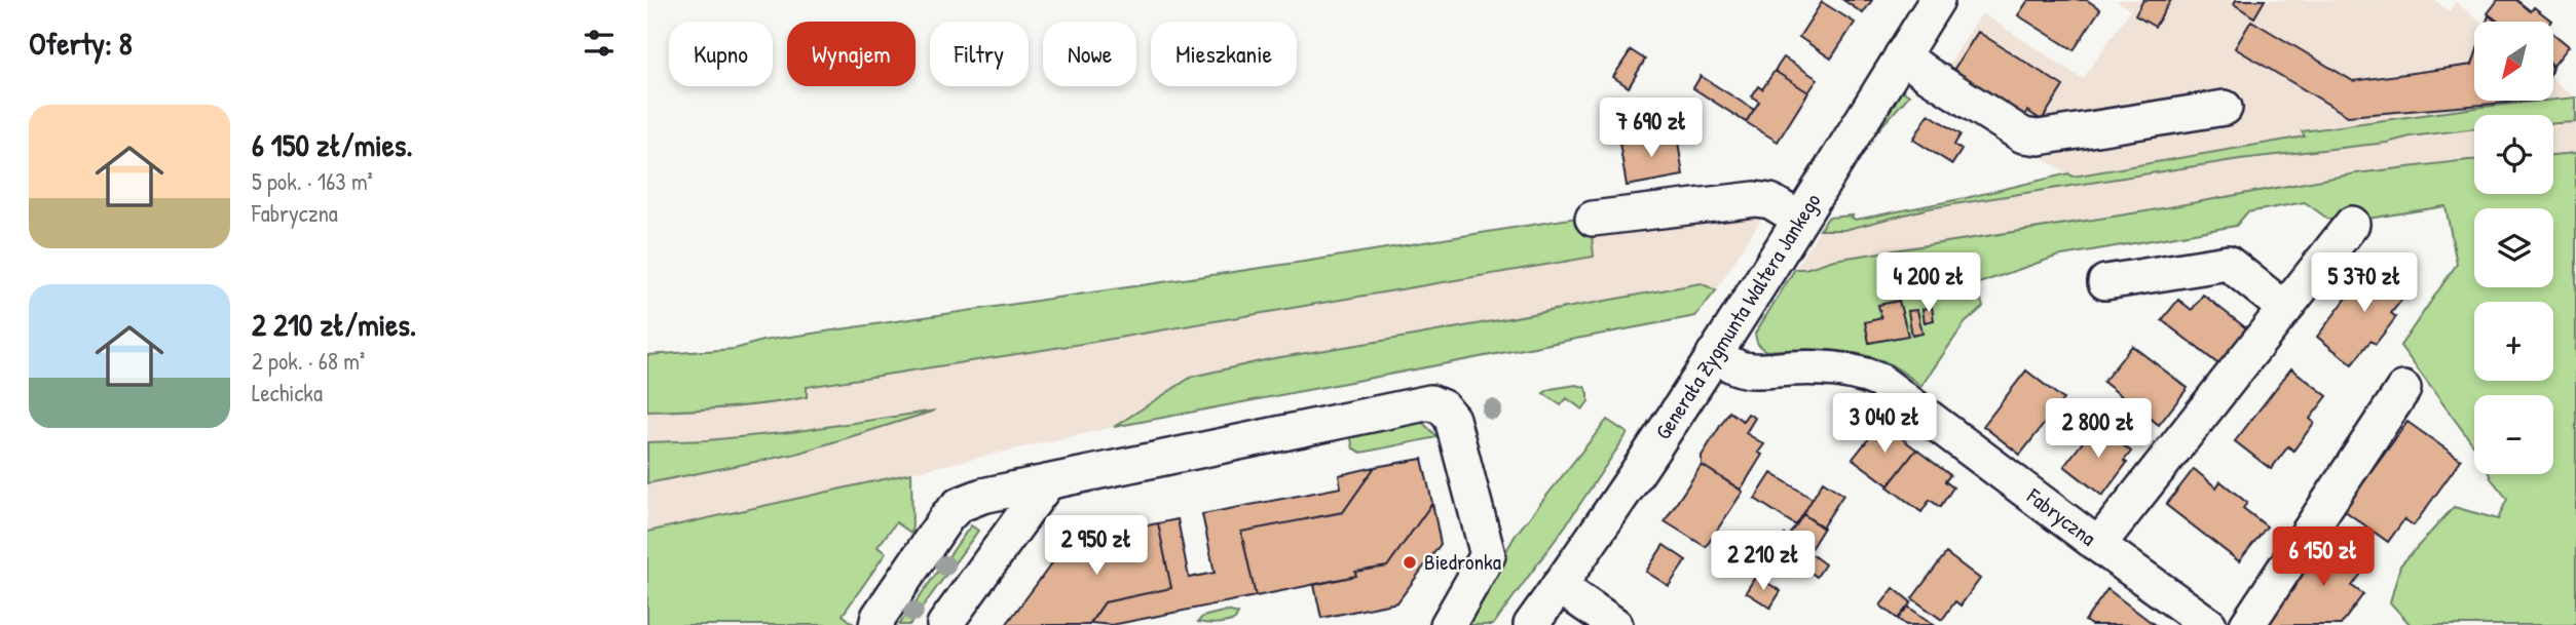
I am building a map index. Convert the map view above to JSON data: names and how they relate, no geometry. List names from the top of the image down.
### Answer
{
  "streets": {
    "street": ["Generała Zygmunta Waltera Jankego", "Fabryczna"]
  },
  "crossings": [
    ["Generała Zygmunta Waltera Jankego", "Fabryczna"]
  ],
  "places": ["Biedronka"],
  "north": "bottom left",
  "page": {
    "heading": "Oferty: 8",
    "map_buttons": ["+", "−"],
    "chip": [
      "Kupno",
      "Wynajem",
      "Filtry",
      "Nowe",
      "Mieszkanie"
    ],
    "list": [
      {
        "name": "6 150 zł/mies.",
        "note": "5 pok. · 163 m² · Fabryczna"
      },
      {
        "name": "2 210 zł/mies.",
        "note": "2 pok. · 68 m² · Lechicka"
      }
    ],
    "price": [
      "7 690 zł",
      "4 200 zł",
      "5 370 zł",
      "3 040 zł",
      "2 800 zł",
      "2 950 zł",
      "6 150 zł",
      "2 210 zł"
    ]
  }
}
